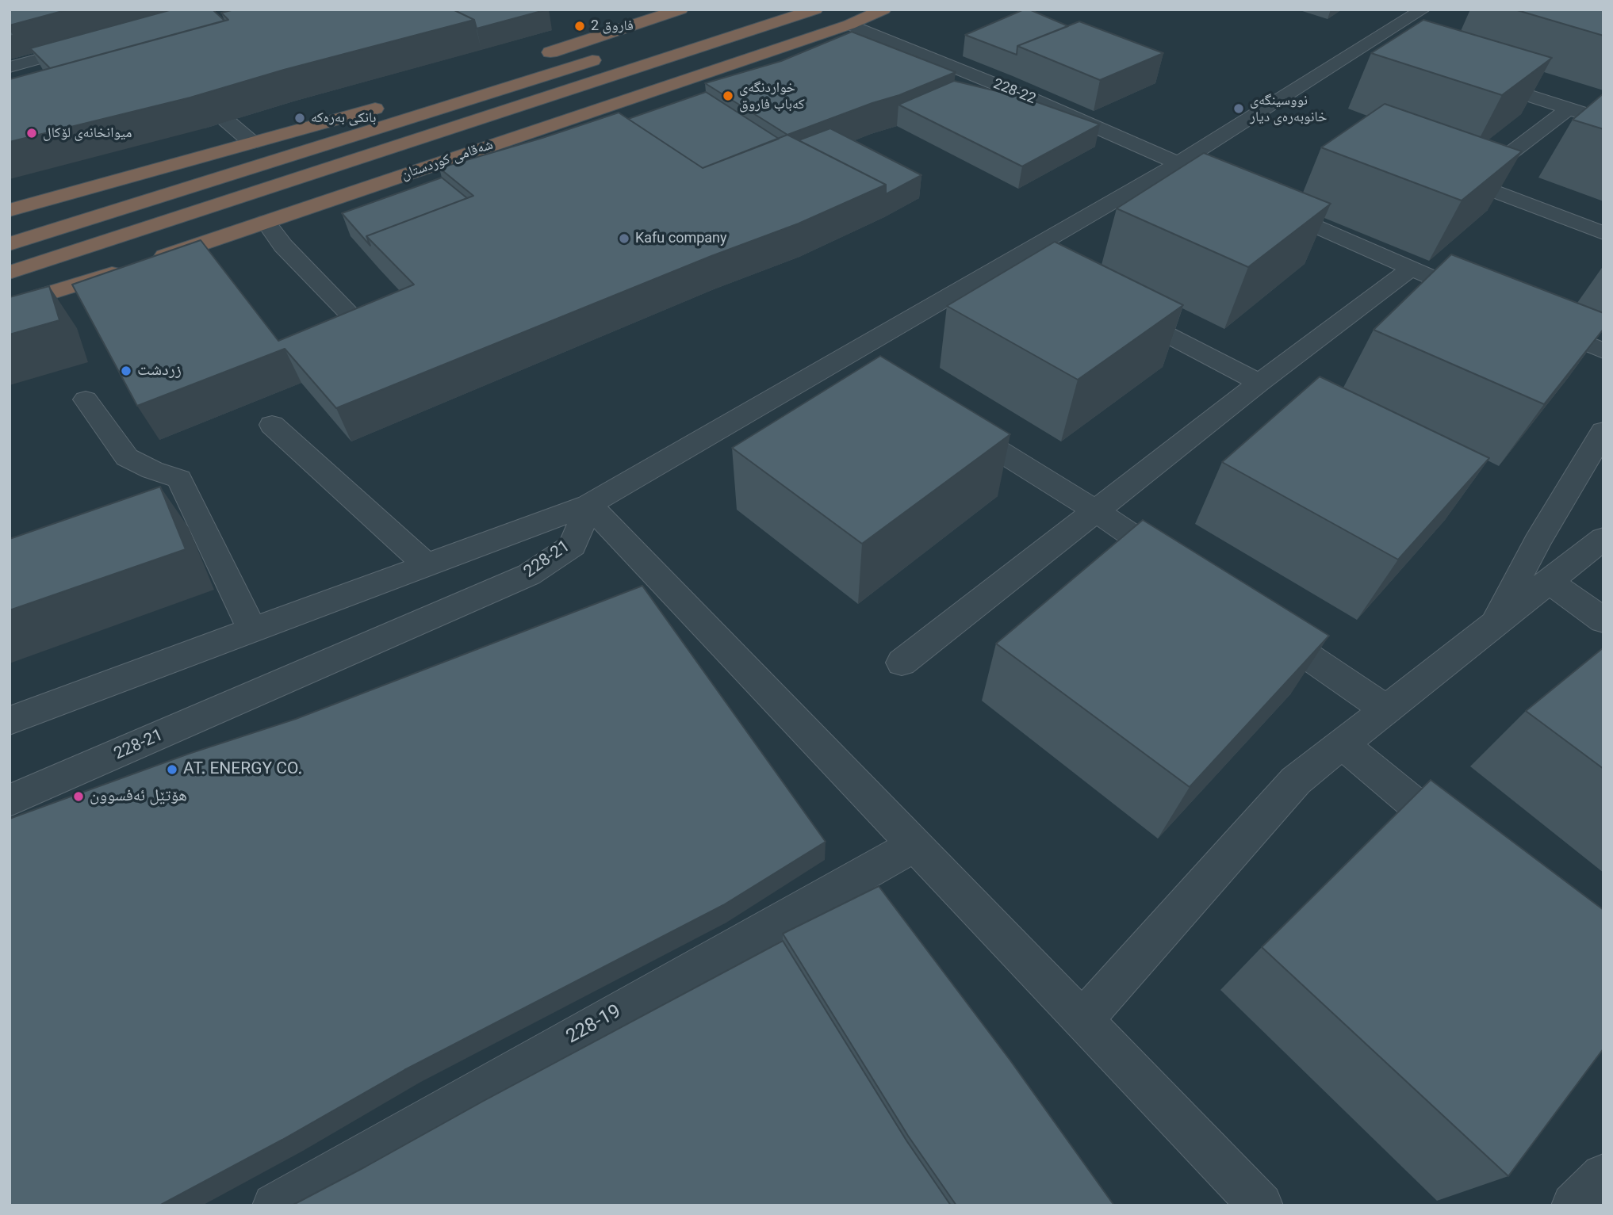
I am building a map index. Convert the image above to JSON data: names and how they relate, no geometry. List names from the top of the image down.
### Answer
{
  "streets": {
    "highway": ["شەقامی کوردستان"],
    "street": ["228-22", "228-21", "228-19"]
  },
  "crossings": [
    ["228-22", "شەقامی کوردستان"]
  ],
  "places": [
    "فاروق 2",
    "خواردنگەی کەباب فاروق",
    "نووسینگەی خانوبەرەی دیار",
    "بانکی بەرەکە",
    "میوانخانەی لۆکال",
    "Kafu company",
    "زردشت",
    "AT. ENERGY CO.",
    "هۆتێل ئەفسوون"
  ]
}
